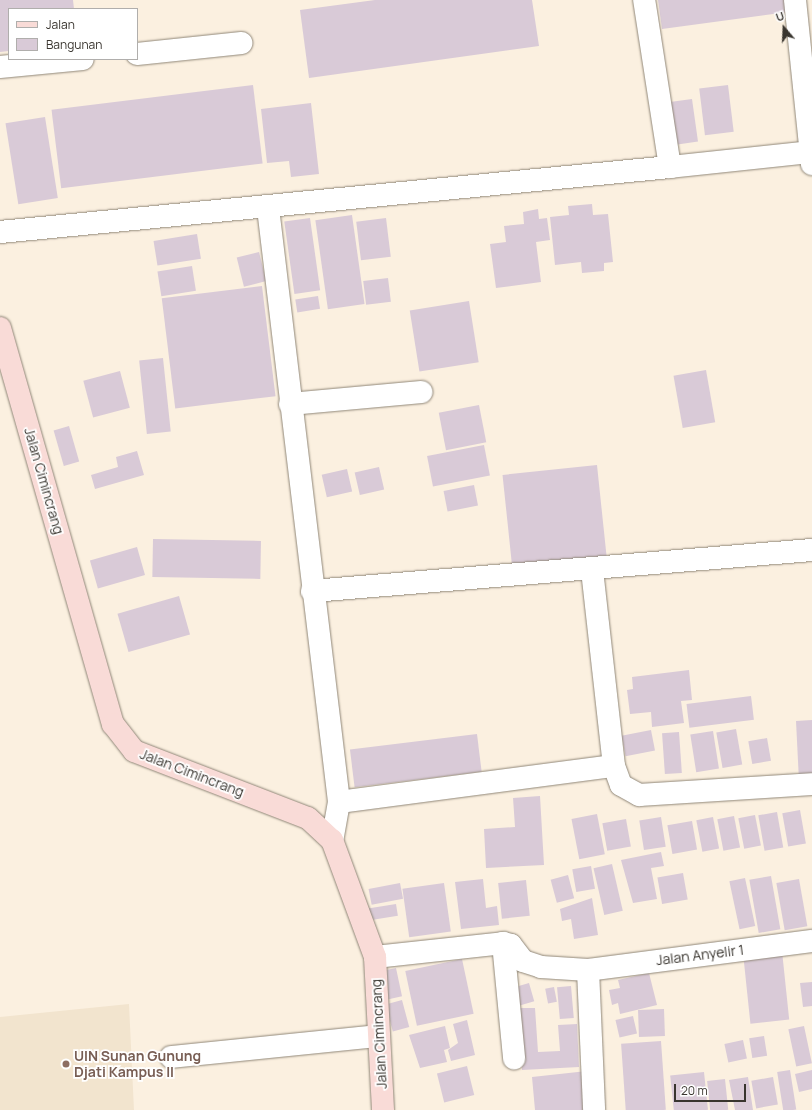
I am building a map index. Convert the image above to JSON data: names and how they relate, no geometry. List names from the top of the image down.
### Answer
{
  "streets": {
    "main road": ["Jalan Cimincrang"],
    "street": ["Jalan Anyelir 1"]
  },
  "places": ["UIN Sunan Gunung Djati Kampus II"],
  "legend": ["Jalan", "Bangunan"],
  "scale_bar": "20 m",
  "north": "top"
}
